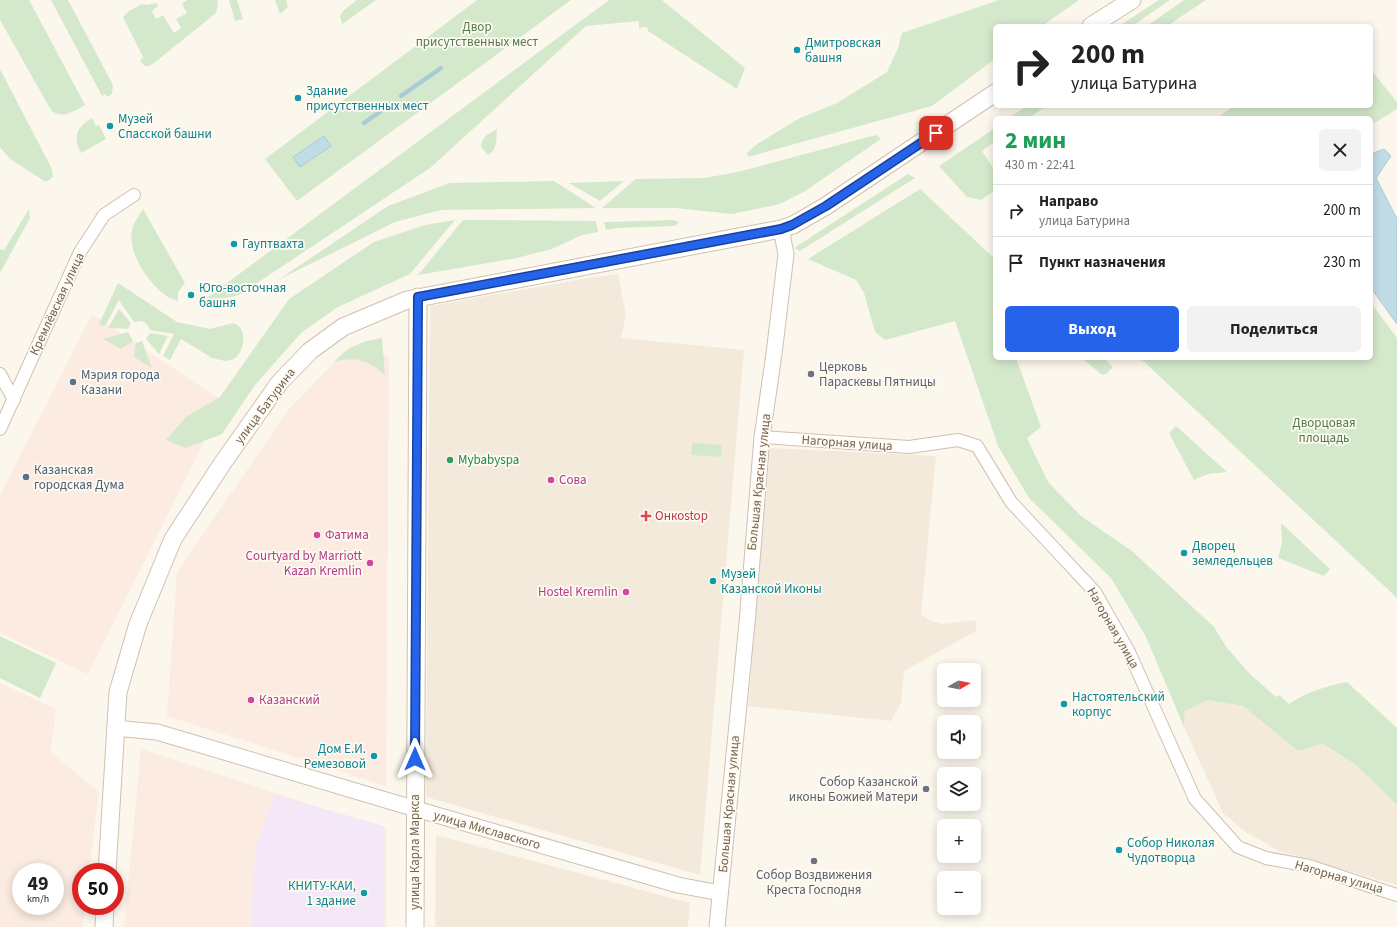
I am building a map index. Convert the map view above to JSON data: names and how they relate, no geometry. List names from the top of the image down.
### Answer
{
  "streets": {
    "main road": ["улица Батурина", "улица Карла Маркса"],
    "street": [
      "Кремлёвская улица",
      "Нагорная улица",
      "Большая Красная улица",
      "улица Миславского"
    ]
  },
  "crossings": [
    ["улица Батурина", "Большая Красная улица"],
    ["улица Батурина", "улица Миславского"],
    ["улица Батурина", "улица Карла Маркса"],
    ["Нагорная улица", "Большая Красная улица"],
    ["Большая Красная улица", "улица Миславского"],
    ["улица Миславского", "улица Карла Маркса"]
  ],
  "parks": ["Двор присутственных мест", "Дворцовая площадь"],
  "places": {
    "other": [
      "Дмитровская башня",
      "Здание присутственных мест",
      "Музей Спасской башни",
      "Гауптвахта",
      "Юго-восточная башня",
      "Церковь Параскевы Пятницы",
      "Мэрия города Казани",
      "Mybabyspa",
      "Казанская городская Дума",
      "Сова",
      "Фатима",
      "Дворец земледельцев",
      "Courtyard by Marriott Kazan Kremlin",
      "Музей Казанской Иконы",
      "Hostel Kremlin",
      "Казанский",
      "Настоятельский корпус",
      "Дом Е.И. Ремезовой",
      "Собор Казанской иконы Божией Матери",
      "Собор Николая Чудотворца",
      "Собор Воздвижения Креста Господня",
      "КНИТУ-КАИ, 1 здание"
    ],
    "health": ["Онкоstop"]
  },
  "north": "right",
  "page": {
    "turn": ["200 m", "улица Батурина"],
    "heading": ["2 мин", "430 m · 22:41"],
    "list": [
      {
        "name": "Направо",
        "note": "улица Батурина",
        "value": "200 m"
      },
      {
        "name": "Пункт назначения",
        "value": "230 m"
      }
    ],
    "buttons": ["Выход", "Поделиться"],
    "map_buttons": ["+", "−"],
    "speed": "49 km/h",
    "limit": "50"
  }
}
